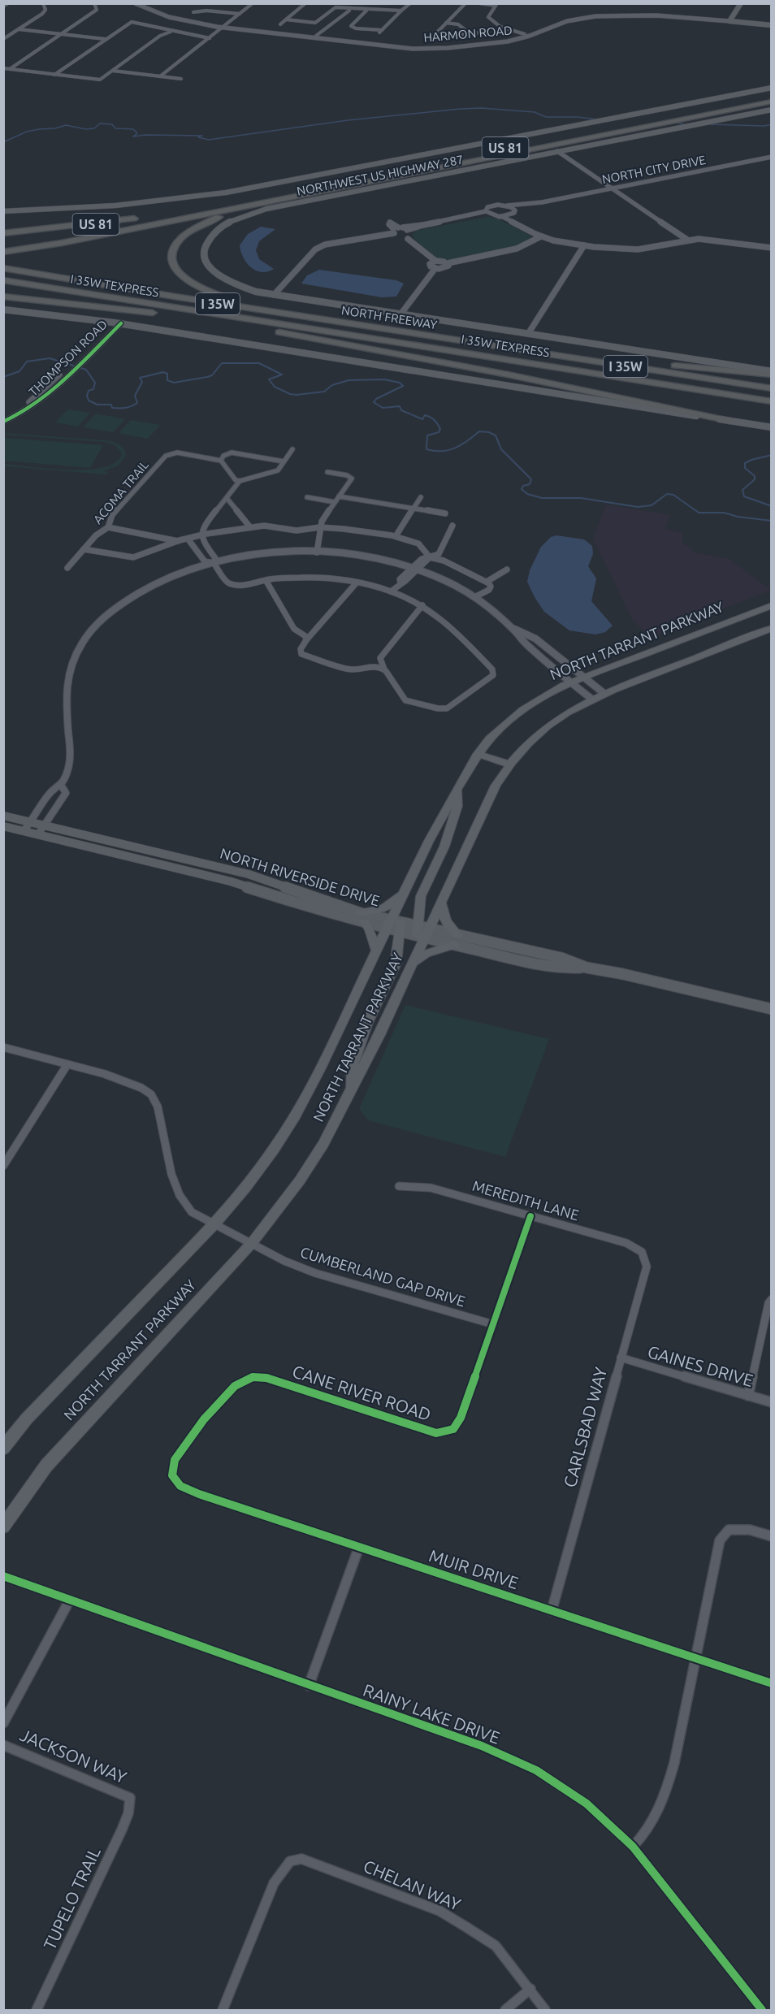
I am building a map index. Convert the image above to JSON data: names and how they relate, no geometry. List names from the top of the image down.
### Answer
{
  "streets": {
    "highway": [
      "US 81",
      "I 35W TEXPRESS",
      "I 35W",
      "NORTH FREEWAY"
    ],
    "main road": [
      "HARMON ROAD",
      "NORTHWEST US HIGHWAY 287",
      "NORTH TARRANT PARKWAY",
      "NORTH RIVERSIDE DRIVE"
    ],
    "street": [
      "NORTH CITY DRIVE",
      "THOMPSON ROAD",
      "ACOMA TRAIL",
      "MEREDITH LANE",
      "CUMBERLAND GAP DRIVE",
      "GAINES DRIVE",
      "CANE RIVER ROAD",
      "CARLSBAD WAY",
      "MUIR DRIVE",
      "RAINY LAKE DRIVE",
      "JACKSON WAY",
      "CHELAN WAY",
      "TUPELO TRAIL"
    ]
  },
  "crossings": [
    ["NORTHWEST US HIGHWAY 287", "NORTH FREEWAY"],
    ["NORTH TARRANT PARKWAY", "NORTH RIVERSIDE DRIVE"],
    ["NORTH TARRANT PARKWAY", "CUMBERLAND GAP DRIVE"],
    ["MEREDITH LANE", "CANE RIVER ROAD"],
    ["MEREDITH LANE", "CARLSBAD WAY"],
    ["CUMBERLAND GAP DRIVE", "CANE RIVER ROAD"],
    ["GAINES DRIVE", "CARLSBAD WAY"],
    ["CANE RIVER ROAD", "MUIR DRIVE"],
    ["CARLSBAD WAY", "MUIR DRIVE"],
    ["JACKSON WAY", "TUPELO TRAIL"]
  ]
}
